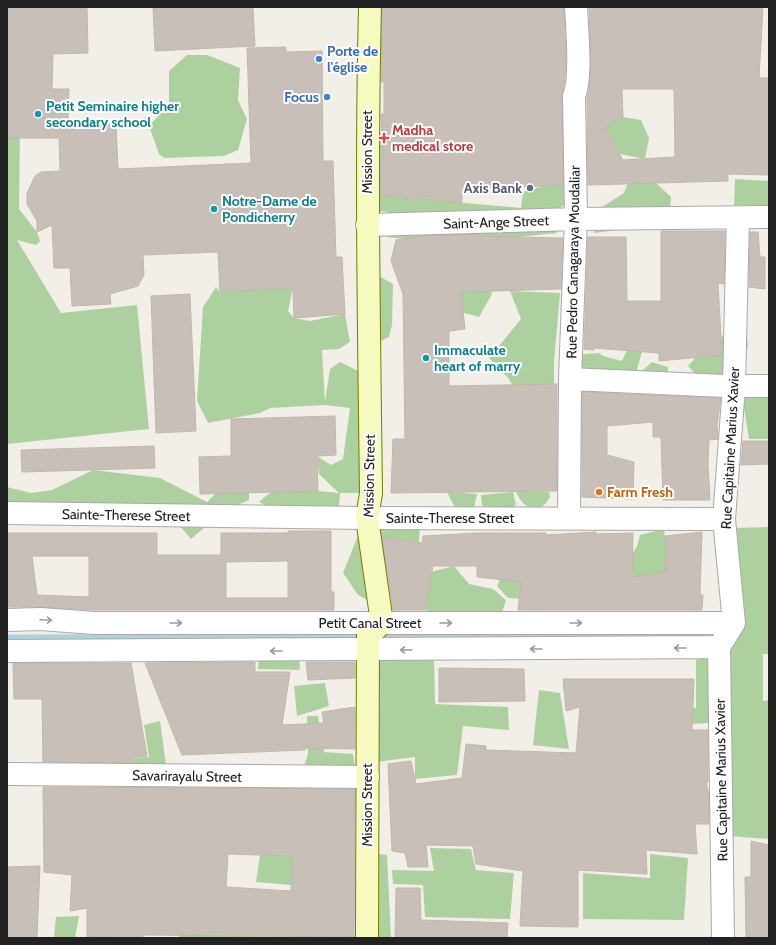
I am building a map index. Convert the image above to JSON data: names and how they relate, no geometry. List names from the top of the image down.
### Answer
{
  "streets": {
    "street": [
      "Mission Street",
      "Saint-Ange Street",
      "Rue Pedro Canagaraya Moudaliar",
      "Rue Capitaine Marius Xavier",
      "Sainte-Therese Street",
      "Petit Canal Street",
      "Savarirayalu Street"
    ]
  },
  "crossings": [
    ["Mission Street", "Saint-Ange Street"],
    ["Mission Street", "Sainte-Therese Street"],
    ["Mission Street", "Petit Canal Street"],
    ["Mission Street", "Savarirayalu Street"],
    ["Saint-Ange Street", "Rue Pedro Canagaraya Moudaliar"],
    ["Saint-Ange Street", "Rue Capitaine Marius Xavier"],
    ["Rue Pedro Canagaraya Moudaliar", "Sainte-Therese Street"],
    ["Rue Capitaine Marius Xavier", "Sainte-Therese Street"],
    ["Rue Capitaine Marius Xavier", "Petit Canal Street"]
  ],
  "places": {
    "other": [
      "Porte de l'église",
      "Focus",
      "Petit Seminaire higher secondary school",
      "Axis Bank",
      "Notre-Dame de Pondicherry",
      "Immaculate heart of marry",
      "Farm Fresh"
    ],
    "health": ["Madha medical store"]
  }
}
